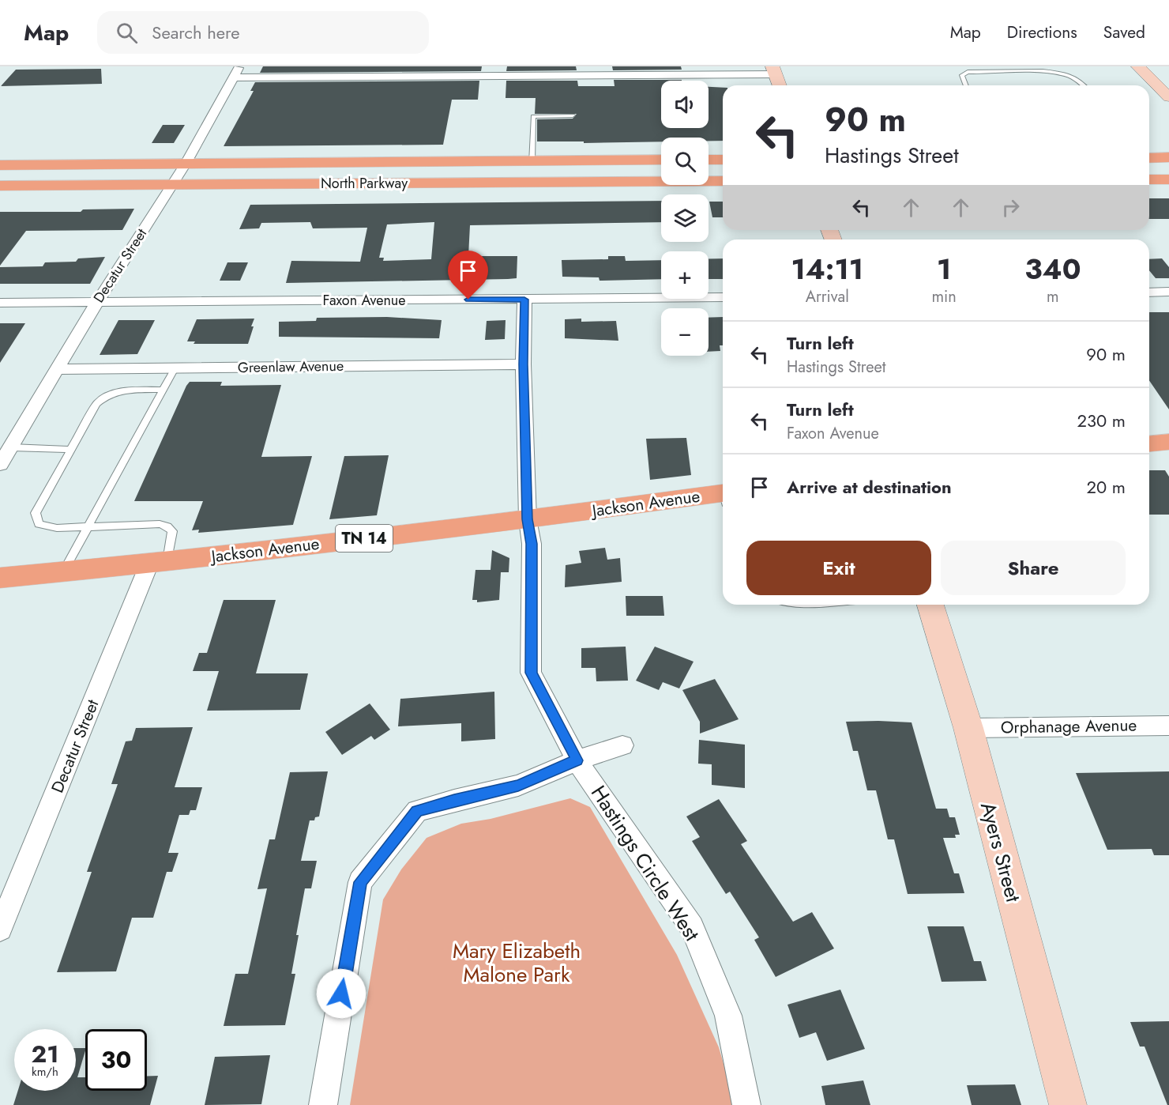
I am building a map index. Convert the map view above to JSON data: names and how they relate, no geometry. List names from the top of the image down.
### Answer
{
  "streets": {
    "main road": ["North Parkway", "Jackson Avenue", "TN 14"],
    "street": [
      "Decatur Street",
      "Faxon Avenue",
      "Greenlaw Avenue",
      "Orphanage Avenue",
      "Ayers Street",
      "Hastings Circle West"
    ]
  },
  "crossings": [
    ["North Parkway", "Decatur Street"],
    ["Decatur Street", "Faxon Avenue"],
    ["Decatur Street", "Greenlaw Avenue"],
    ["Decatur Street", "Jackson Avenue"],
    ["Faxon Avenue", "Hastings Circle West"],
    ["Greenlaw Avenue", "Hastings Circle West"],
    ["Jackson Avenue", "Hastings Circle West"],
    ["Orphanage Avenue", "Ayers Street"]
  ],
  "parks": ["Mary Elizabeth Malone Park"],
  "page": {
    "header": "Map",
    "search": "Search here",
    "nav": ["Map", "Directions", "Saved"],
    "map_buttons": ["+", "−"],
    "turn": ["90 m", "Hastings Street"],
    "eta": [
      "14:11",
      "Arrival",
      "1",
      "min",
      "340",
      "m"
    ],
    "list": [
      {
        "name": "Turn left",
        "note": "Hastings Street",
        "value": "90 m"
      },
      {
        "name": "Turn left",
        "note": "Faxon Avenue",
        "value": "230 m"
      },
      {
        "name": "Arrive at destination",
        "value": "20 m"
      }
    ],
    "buttons": ["Exit", "Share"],
    "speed": "21 km/h",
    "limit": "30"
  }
}
